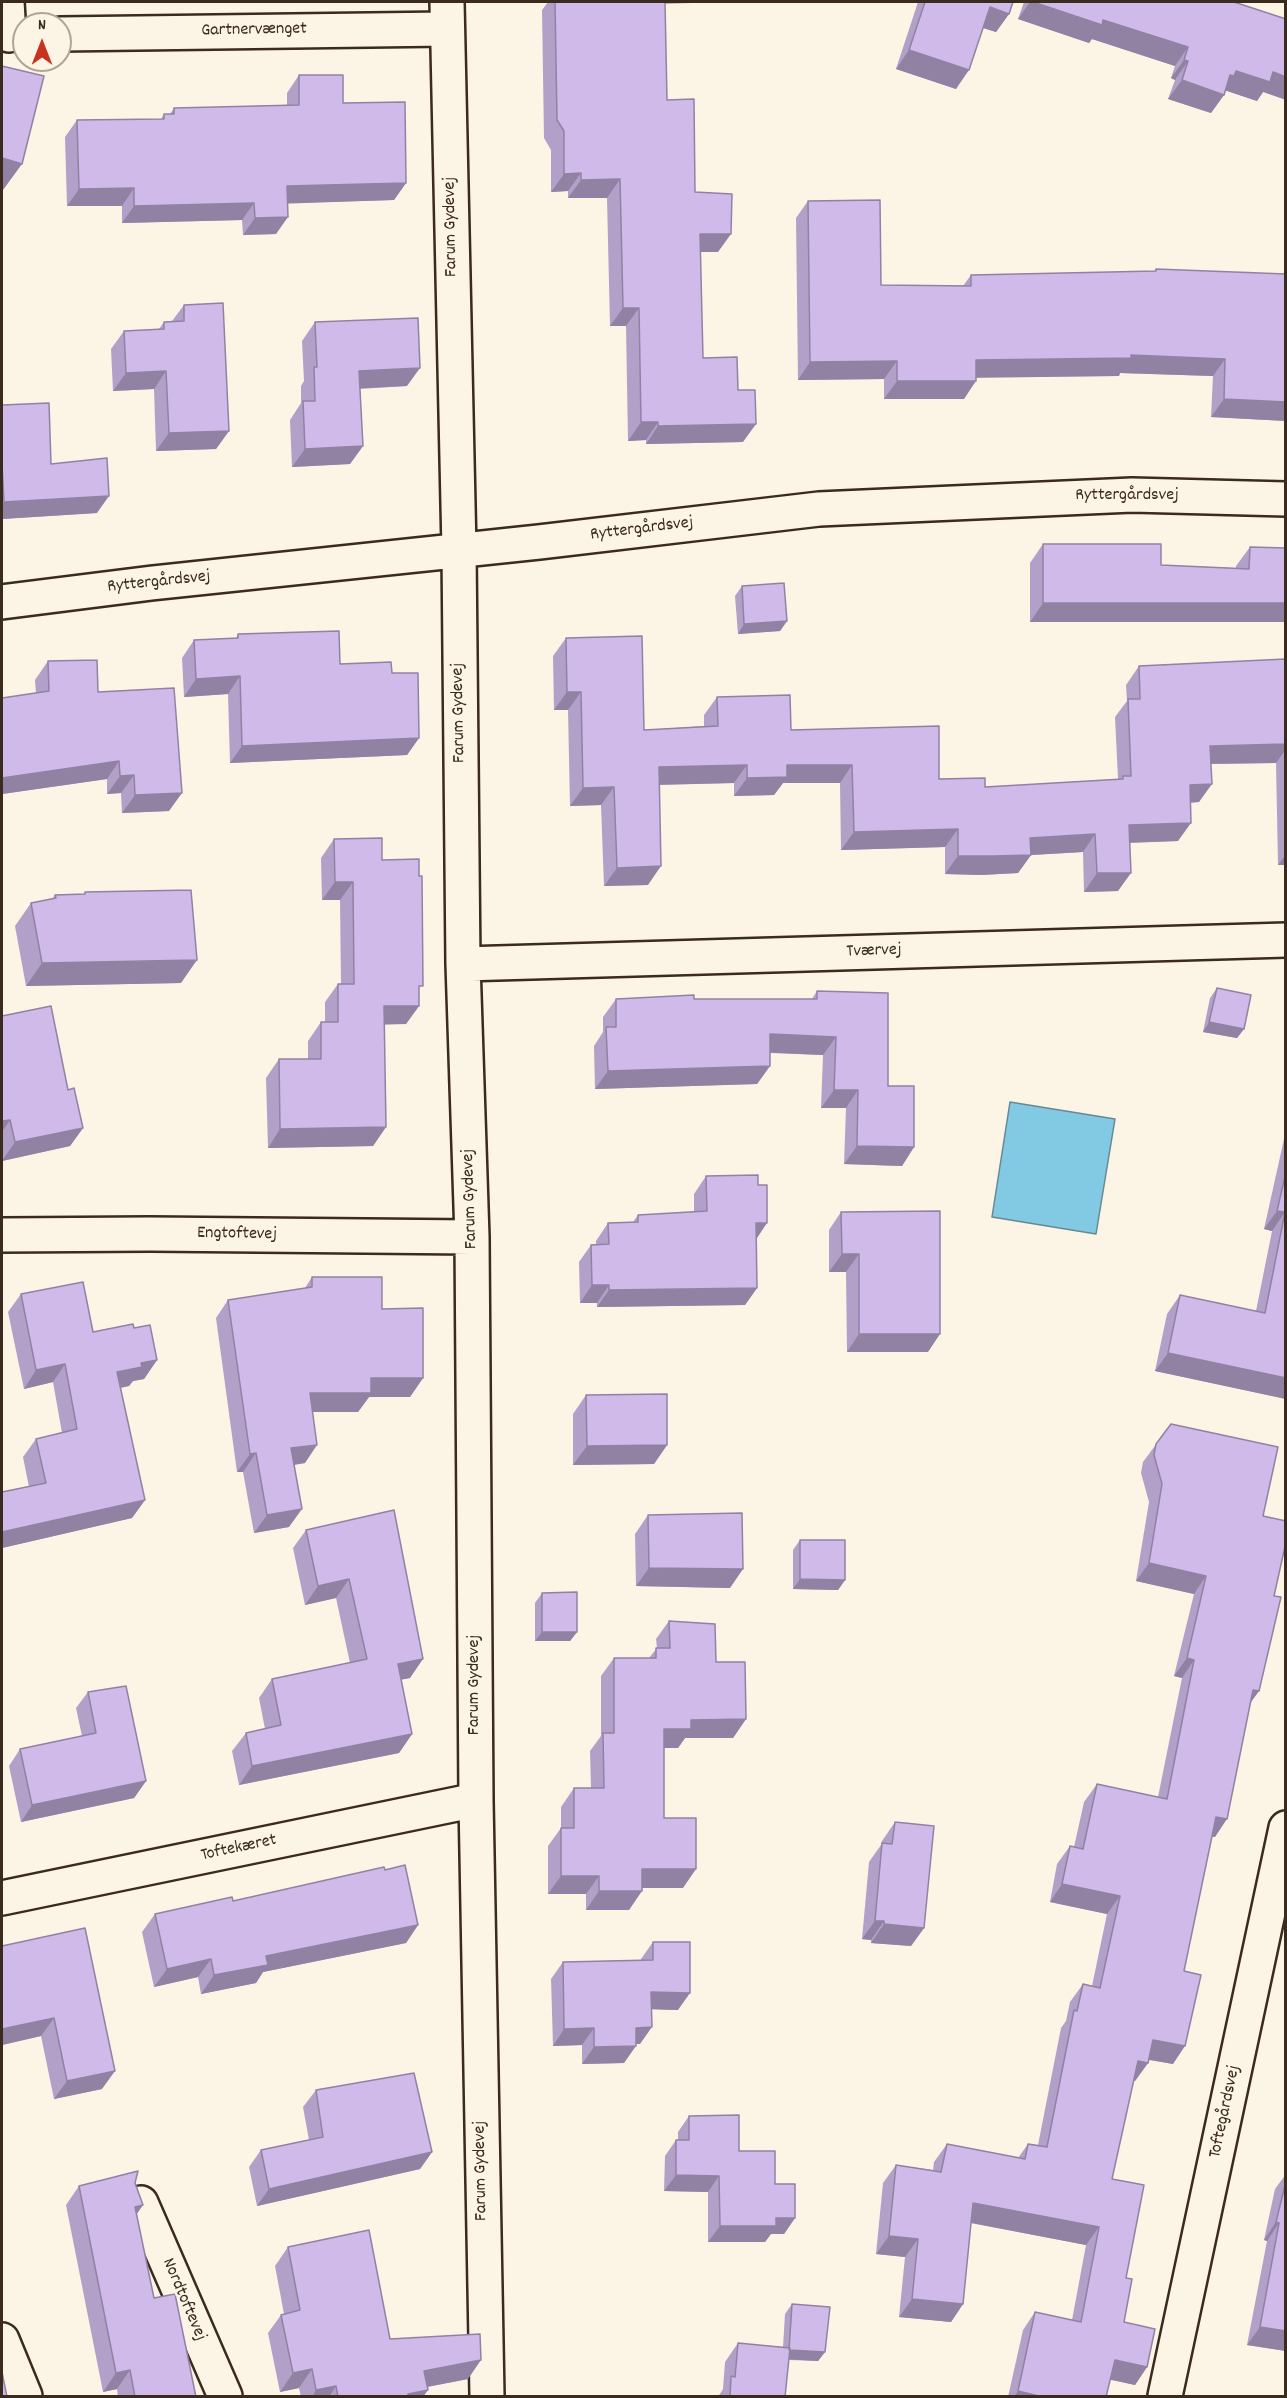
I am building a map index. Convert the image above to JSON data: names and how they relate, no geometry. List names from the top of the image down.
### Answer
{
  "streets": {
    "street": [
      "Gartnervænget",
      "Farum Gydevej",
      "Ryttergårdsvej",
      "Tværvej",
      "Engtoftevej",
      "Toftekæret",
      "Toftegårdsvej",
      "Nordtoftevej"
    ]
  },
  "crossings": [
    ["Gartnervænget", "Farum Gydevej"],
    ["Farum Gydevej", "Ryttergårdsvej"],
    ["Farum Gydevej", "Tværvej"],
    ["Farum Gydevej", "Engtoftevej"],
    ["Farum Gydevej", "Toftekæret"]
  ],
  "north": "top"
}
